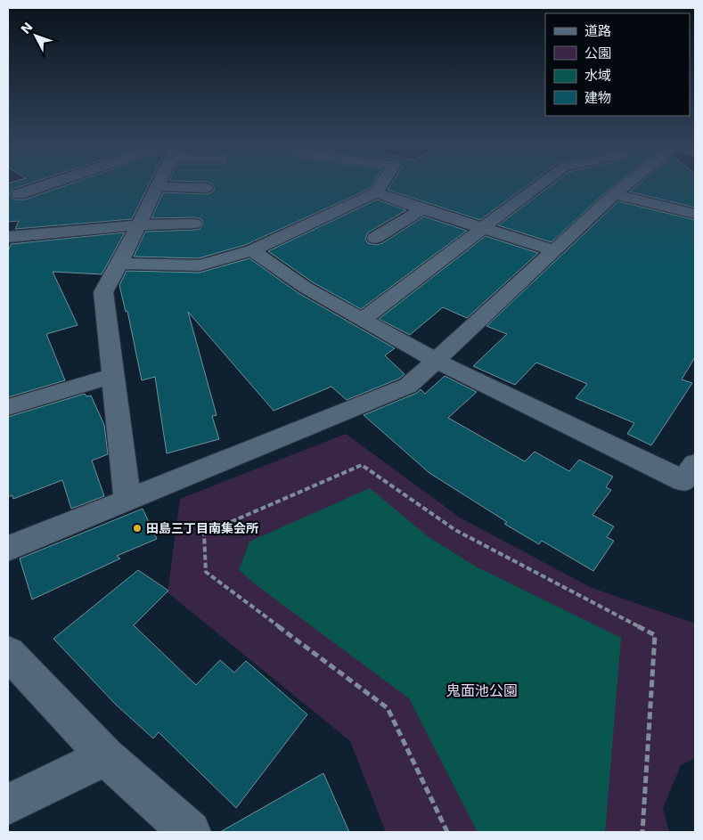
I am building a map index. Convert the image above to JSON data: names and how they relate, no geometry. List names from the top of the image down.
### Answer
{
  "parks": ["鬼面池公園"],
  "places": ["田島三丁目南集会所"],
  "legend": [
    "道路",
    "公園",
    "水域",
    "建物"
  ],
  "north": "top left"
}
